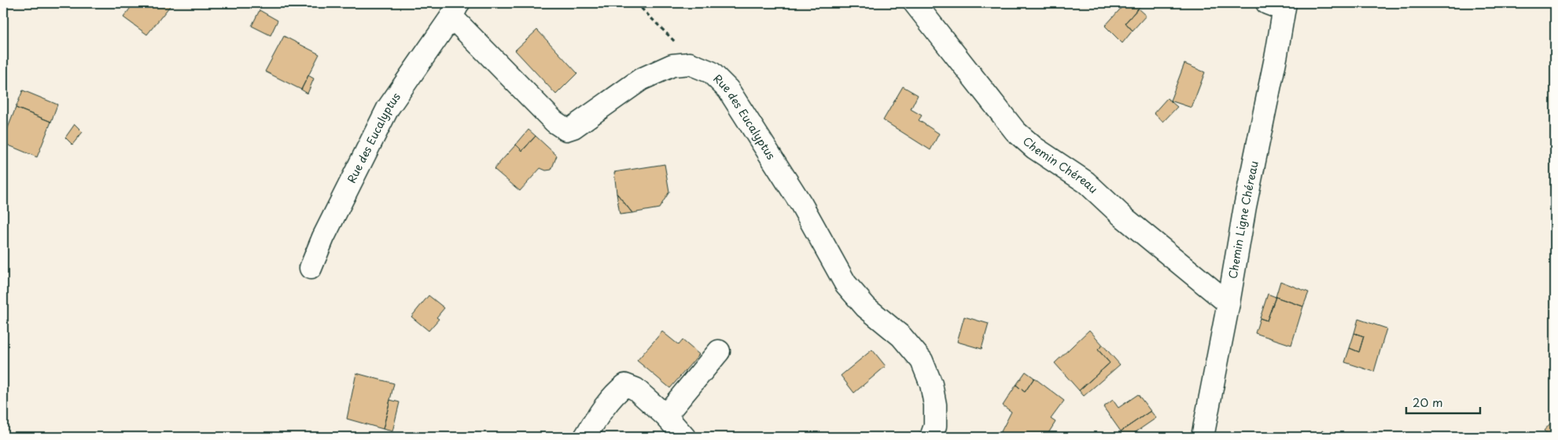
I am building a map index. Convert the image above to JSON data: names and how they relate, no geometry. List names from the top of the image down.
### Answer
{
  "streets": {
    "street": ["Rue des Eucalyptus", "Chemin Chéreau", "Chemin Ligne Chéreau"]
  },
  "crossings": [
    ["Chemin Chéreau", "Chemin Ligne Chéreau"]
  ],
  "scale_bar": "20 m"
}
